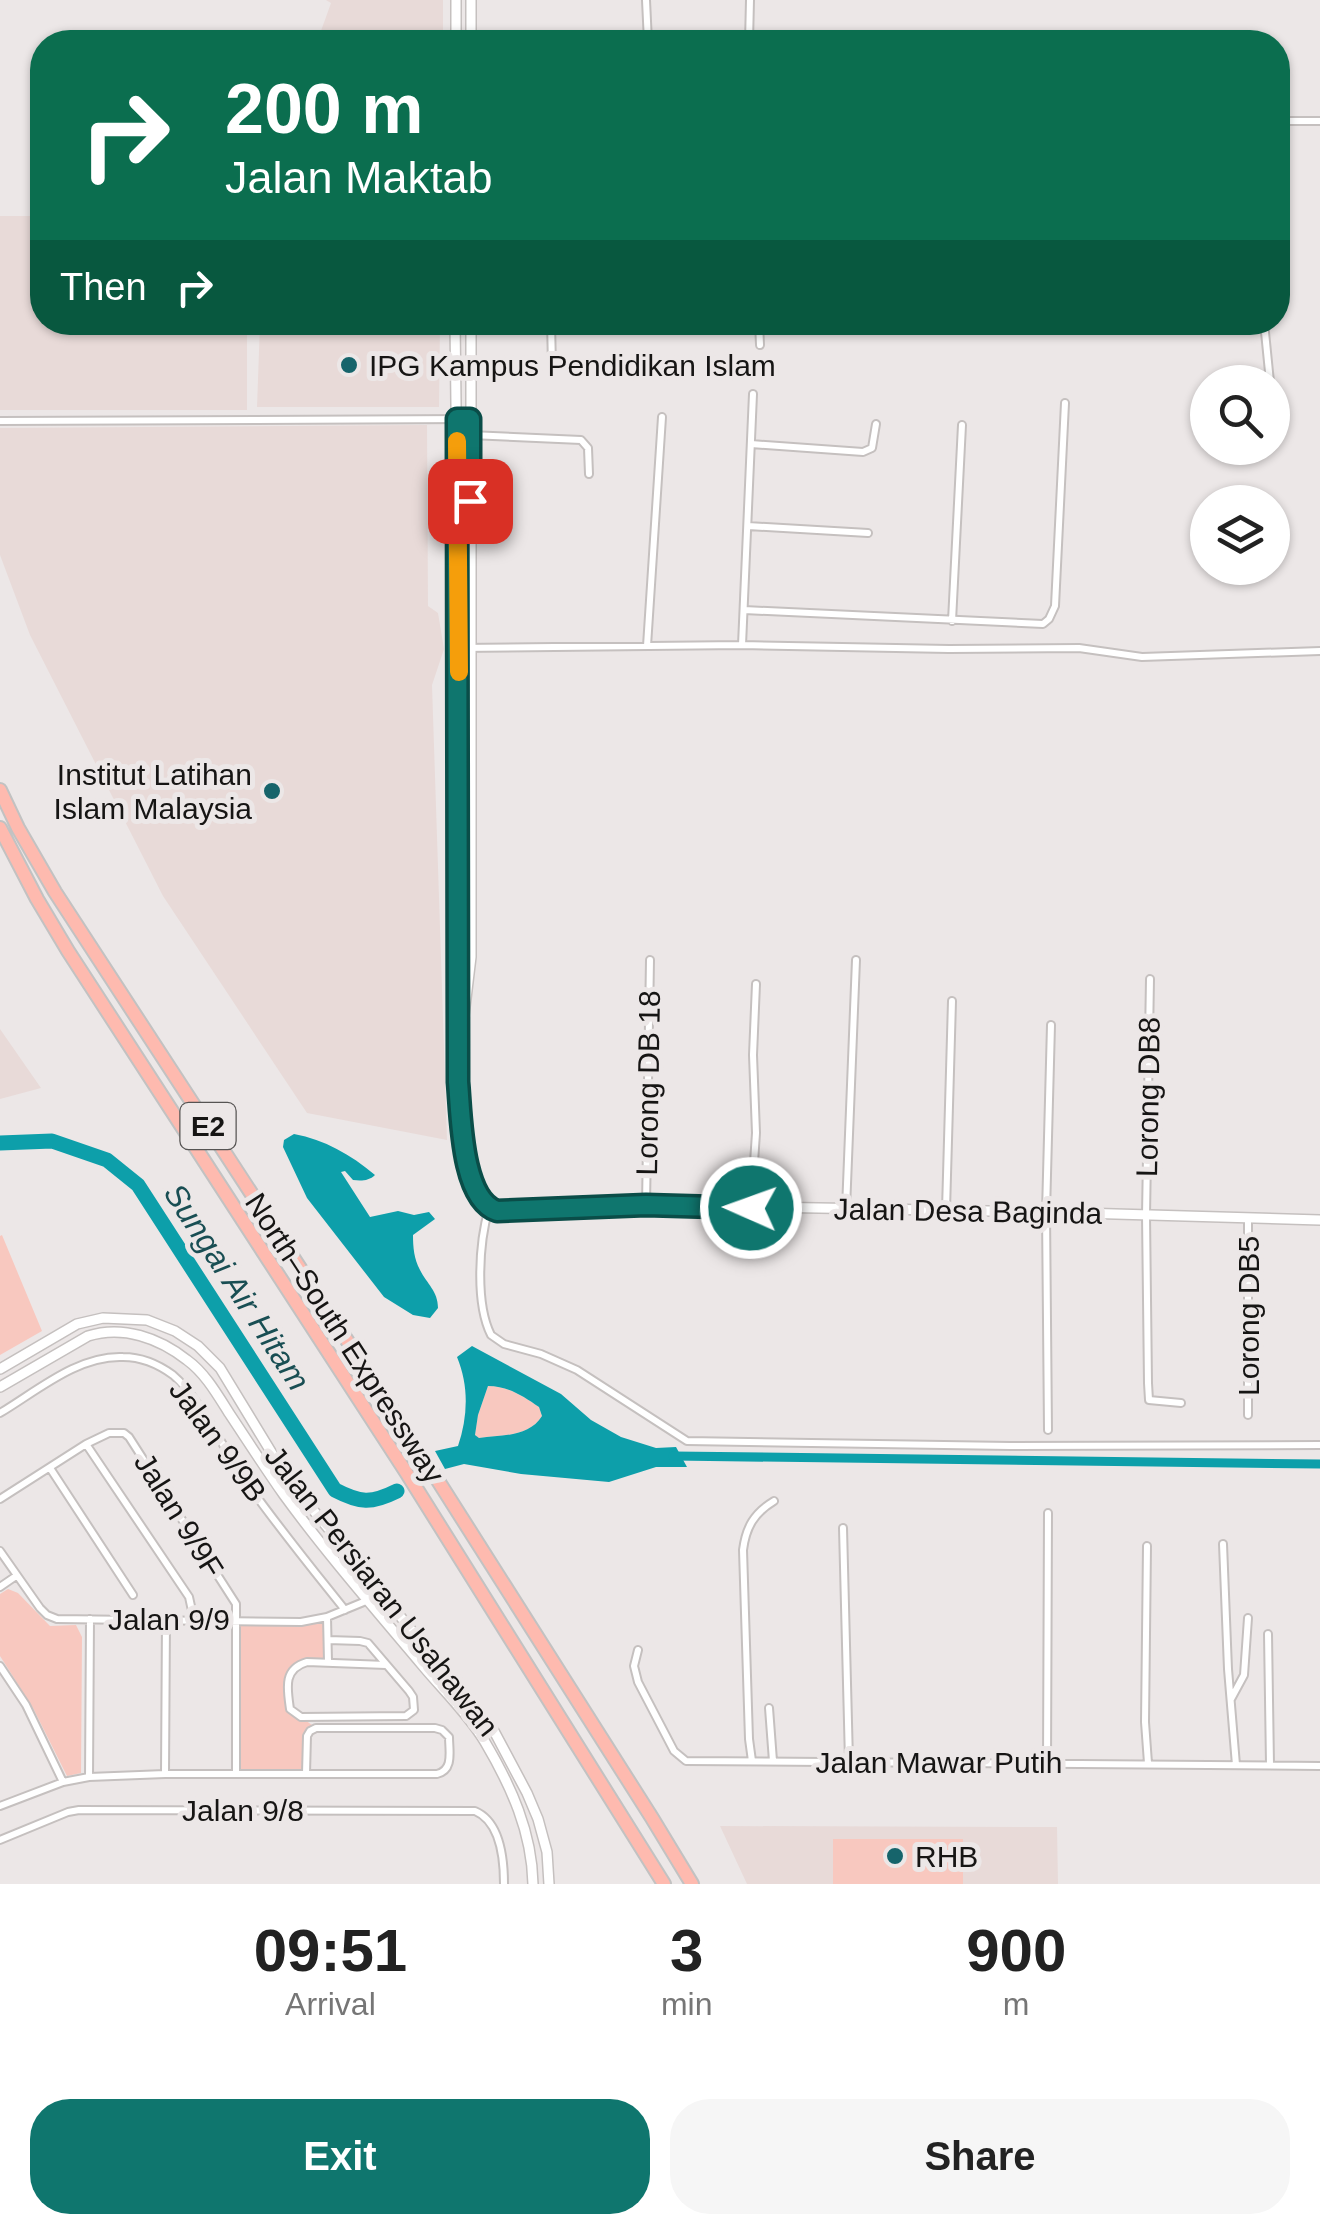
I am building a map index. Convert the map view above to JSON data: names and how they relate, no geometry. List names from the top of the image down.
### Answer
{
  "streets": {
    "highway": ["E2", "North–South Expressway"],
    "street": [
      "Lorong DB 18",
      "Lorong DB8",
      "Jalan Desa Baginda",
      "Lorong DB5",
      "Jalan 9/9B",
      "Jalan 9/9F",
      "Jalan Persiaran Usahawan",
      "Jalan 9/9",
      "Jalan Mawar Putih",
      "Jalan 9/8"
    ]
  },
  "crossings": [
    ["Lorong DB 18", "Jalan Desa Baginda"],
    ["Lorong DB8", "Jalan Desa Baginda"],
    ["Jalan Desa Baginda", "Lorong DB5"],
    ["Jalan 9/9B", "Jalan 9/9"],
    ["Jalan 9/9F", "Jalan 9/9"],
    ["Jalan Persiaran Usahawan", "Jalan 9/9"]
  ],
  "water": ["Sungai Air Hitam"],
  "places": ["IPG Kampus Pendidikan Islam", "Institut Latihan Islam Malaysia", "RHB"],
  "page": {
    "turn": ["200 m", "Jalan Maktab"],
    "then": "Then",
    "eta": [
      "09:51",
      "Arrival",
      "3",
      "min",
      "900",
      "m"
    ],
    "buttons": ["Exit", "Share"]
  }
}
